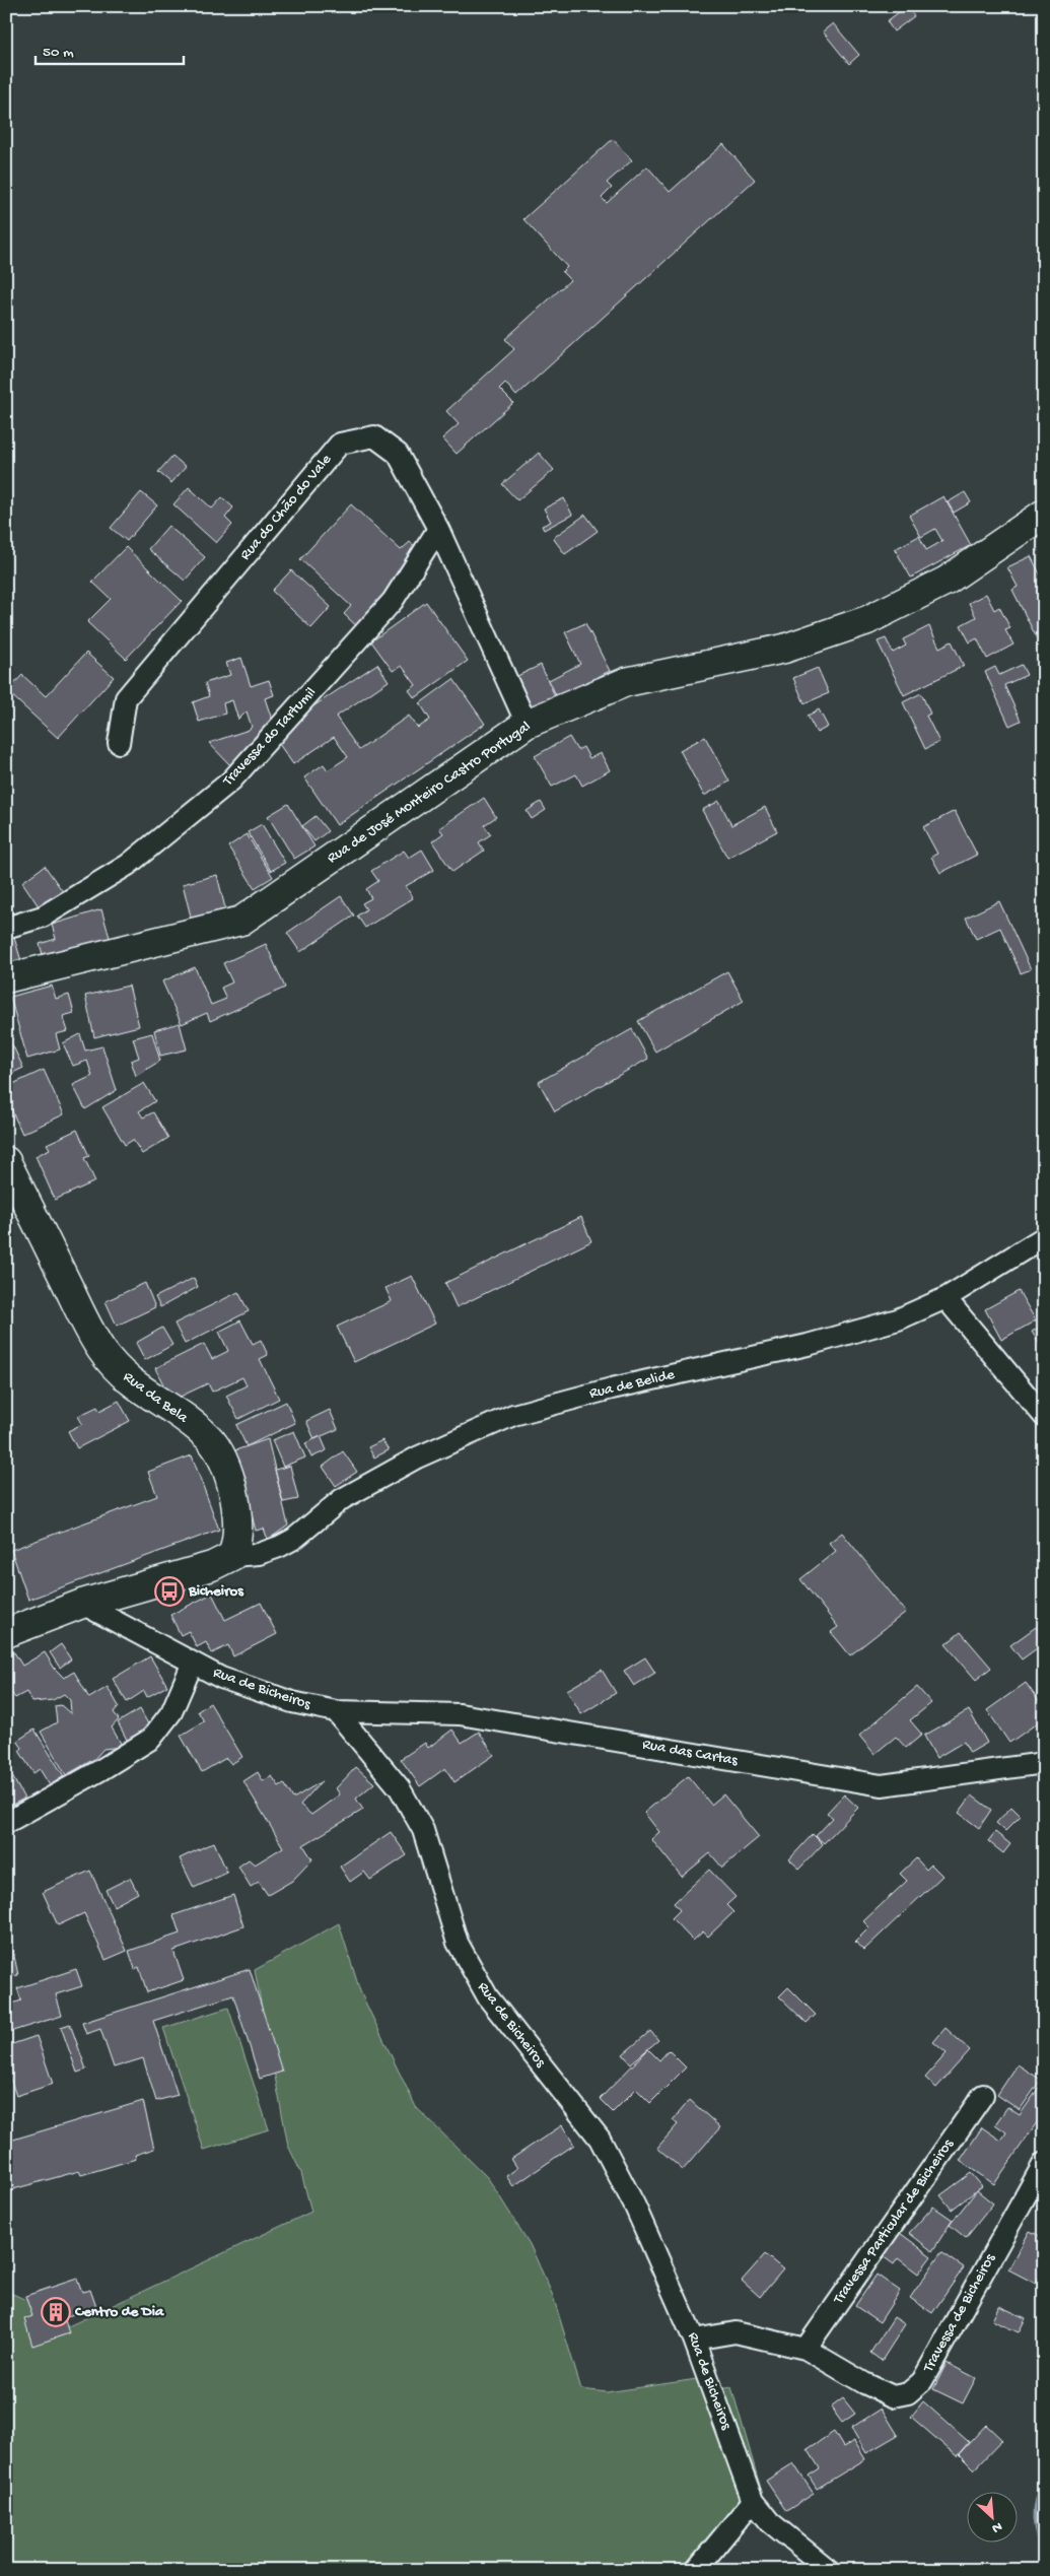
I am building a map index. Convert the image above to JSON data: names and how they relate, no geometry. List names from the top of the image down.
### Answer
{
  "streets": {
    "main road": ["Rua de José Monteiro Castro Portugal", "Rua da Bela"],
    "street": [
      "Rua do Chão do Vale",
      "Travessa do Tartumil",
      "Rua de Belide",
      "Rua de Bicheiros",
      "Rua das Cartas",
      "Travessa Particular de Bicheiros",
      "Travessa de Bicheiros"
    ]
  },
  "crossings": [
    ["Rua do Chão do Vale", "Travessa do Tartumil"],
    ["Rua do Chão do Vale", "Rua de José Monteiro Castro Portugal"],
    ["Rua de Belide", "Rua da Bela"],
    ["Rua de Bicheiros", "Rua das Cartas"],
    ["Rua de Bicheiros", "Travessa de Bicheiros"],
    ["Travessa Particular de Bicheiros", "Travessa de Bicheiros"]
  ],
  "places": {
    "bus stop": ["Bicheiros"],
    "building": ["Centro de Dia"]
  },
  "scale_bar": "50 m",
  "north": "bottom right"
}
